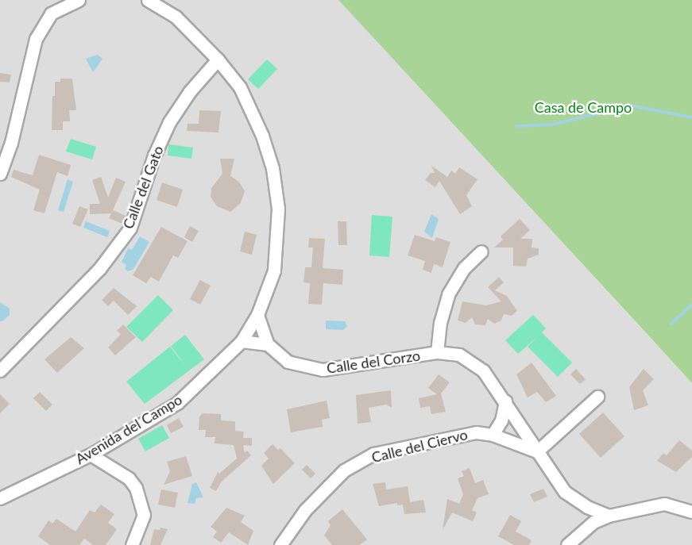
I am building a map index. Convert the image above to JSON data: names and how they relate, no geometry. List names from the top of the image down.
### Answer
{
  "streets": {
    "street": [
      "Calle del Gato",
      "Calle del Corzo",
      "Avenida del Campo",
      "Calle del Ciervo"
    ]
  },
  "crossings": [
    ["Calle del Corzo", "Avenida del Campo"],
    ["Calle del Corzo", "Calle del Ciervo"]
  ],
  "parks": ["Casa de Campo"]
}
